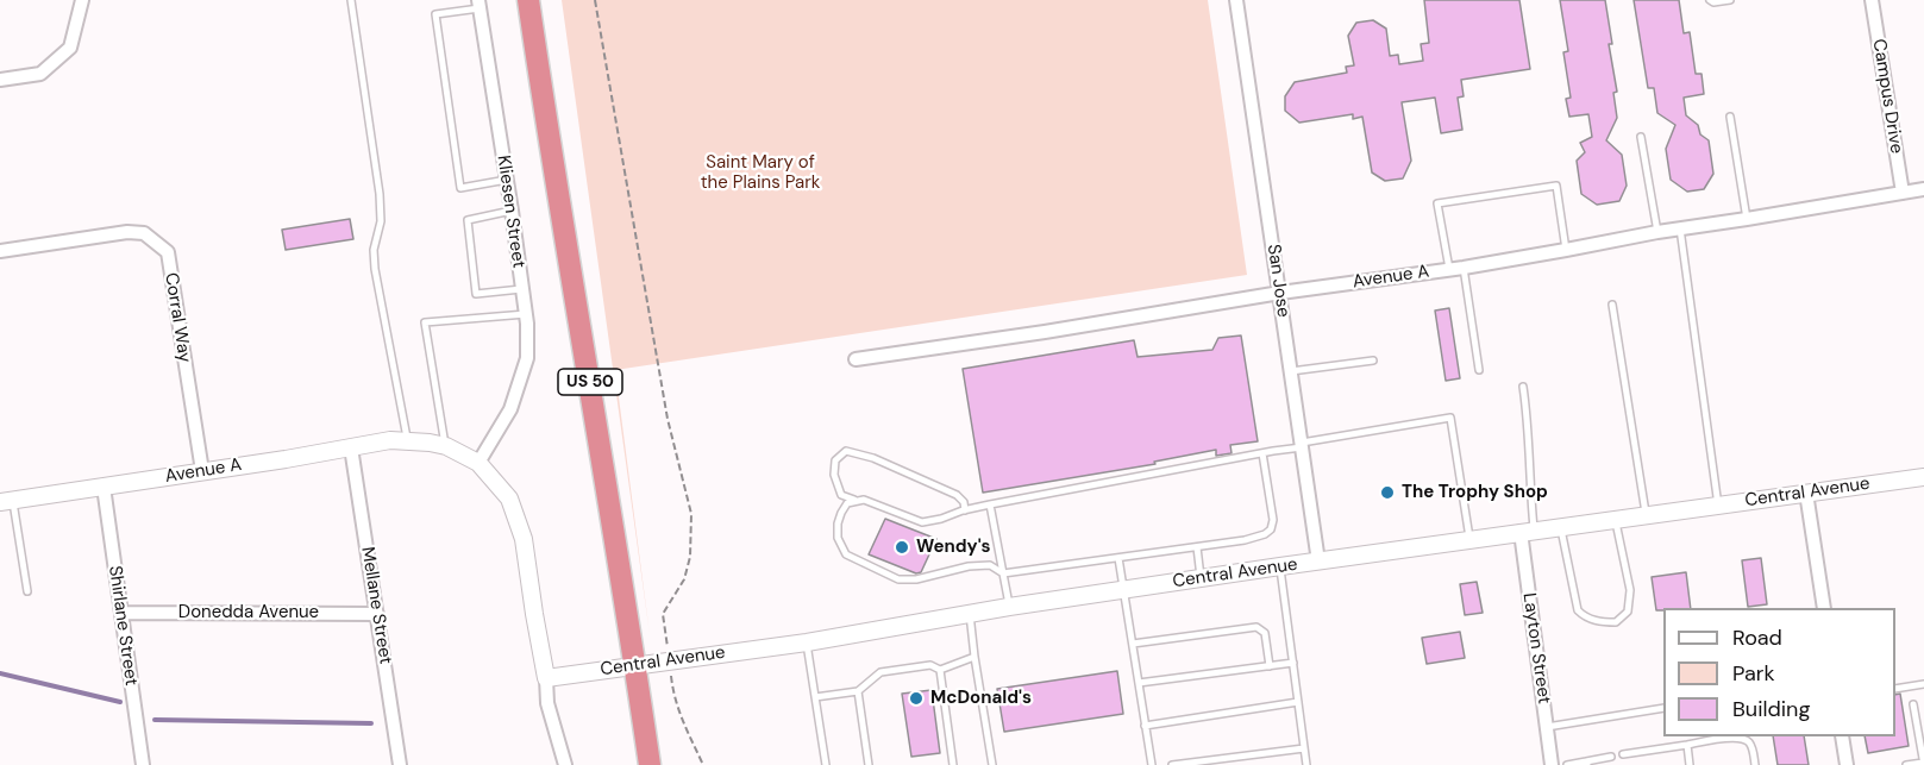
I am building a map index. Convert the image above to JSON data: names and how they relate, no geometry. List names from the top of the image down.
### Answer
{
  "streets": {
    "highway": ["US 50"],
    "street": [
      "Campus Drive",
      "Kliesen Street",
      "Avenue A",
      "San Jose",
      "Corral Way",
      "Central Avenue",
      "Mellane Street",
      "Donedda Avenue",
      "Shirlane Street",
      "Layton Street"
    ]
  },
  "crossings": [
    ["Campus Drive", "Avenue A"],
    ["Kliesen Street", "Avenue A"],
    ["Avenue A", "San Jose"],
    ["Avenue A", "Corral Way"],
    ["Avenue A", "Mellane Street"],
    ["Avenue A", "Shirlane Street"],
    ["San Jose", "Central Avenue"],
    ["US 50", "Central Avenue"],
    ["Central Avenue", "Layton Street"],
    ["Mellane Street", "Donedda Avenue"],
    ["Donedda Avenue", "Shirlane Street"]
  ],
  "parks": ["Saint Mary of the Plains Park"],
  "places": ["The Trophy Shop", "Wendy's", "McDonald's"],
  "legend": ["Road", "Park", "Building"]
}
